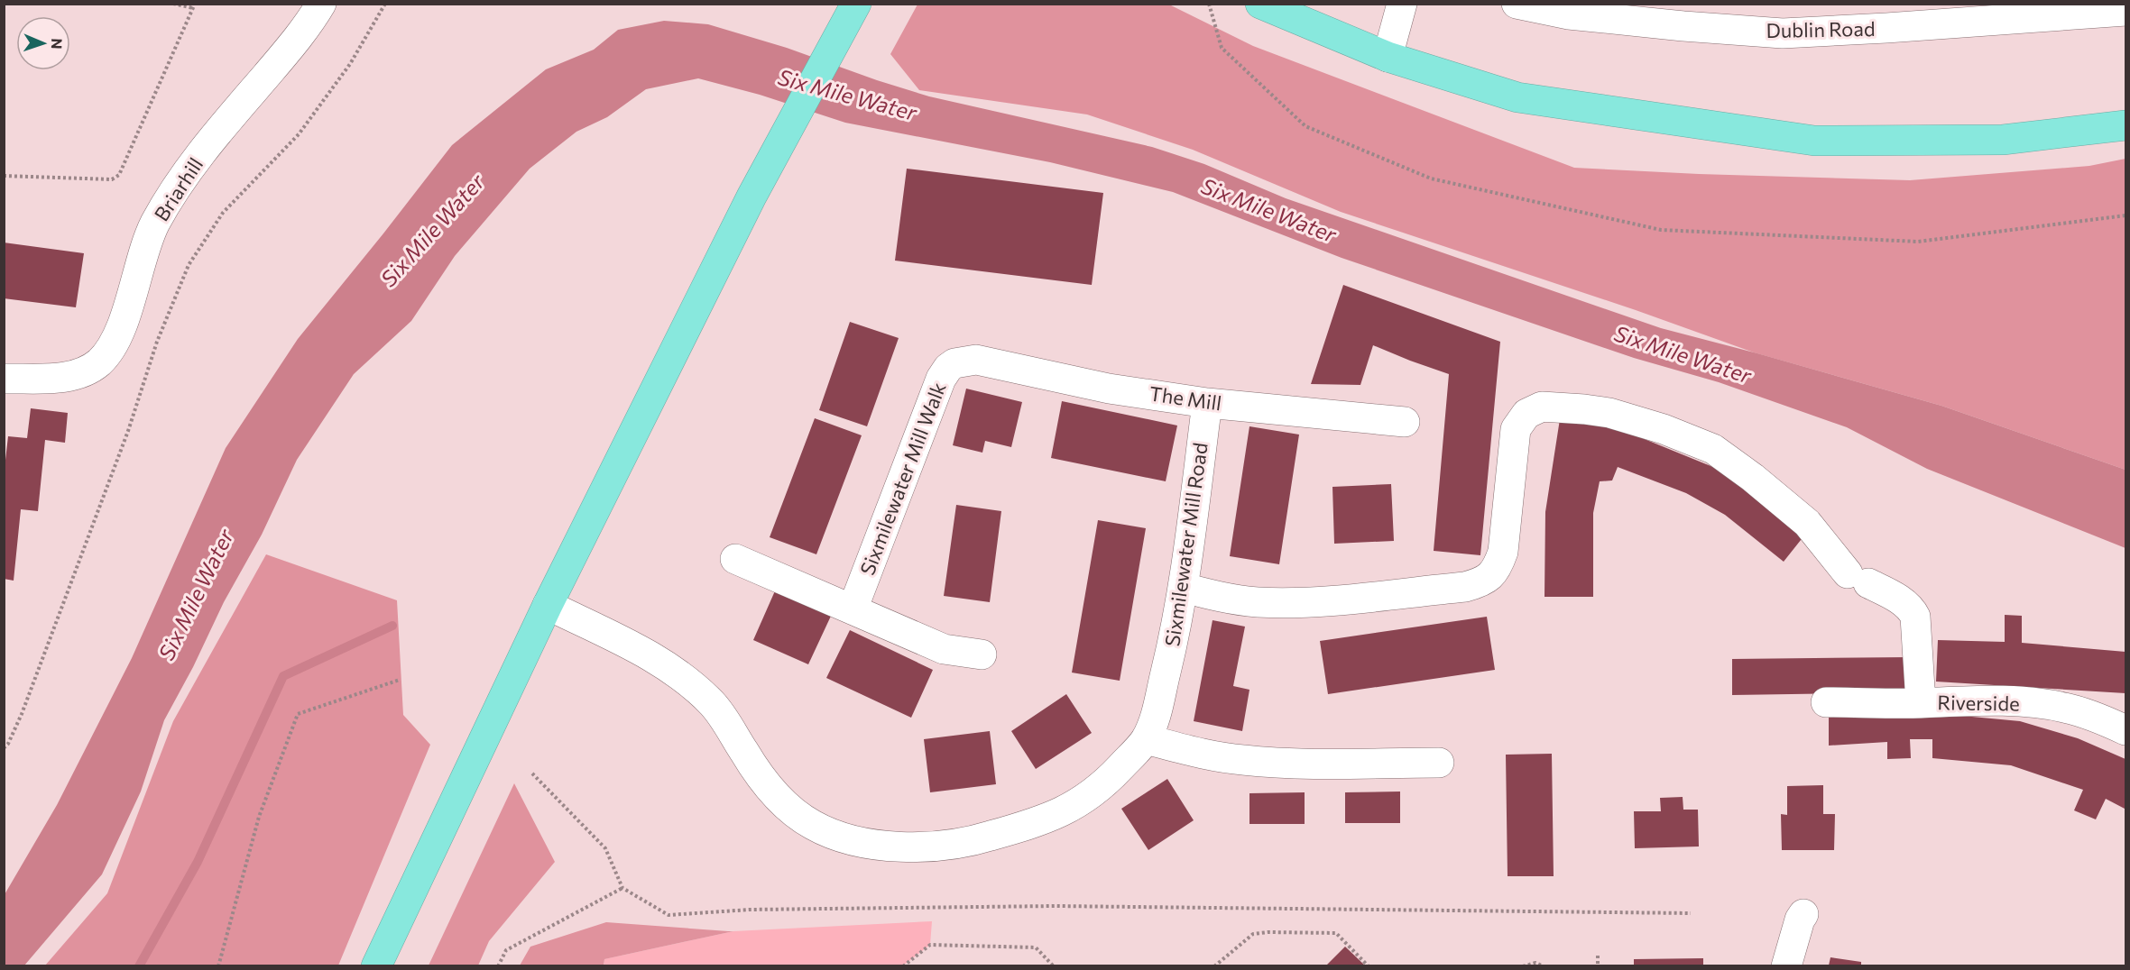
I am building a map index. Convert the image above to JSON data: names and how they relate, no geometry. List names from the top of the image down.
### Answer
{
  "streets": {
    "street": [
      "Dublin Road",
      "Briarhill",
      "The Mill",
      "Sixmilewater Mill Walk",
      "Sixmilewater Mill Road",
      "Riverside"
    ]
  },
  "crossings": [
    ["The Mill", "Sixmilewater Mill Walk"],
    ["The Mill", "Sixmilewater Mill Road"]
  ],
  "water": ["Six Mile Water"],
  "north": "right"
}
